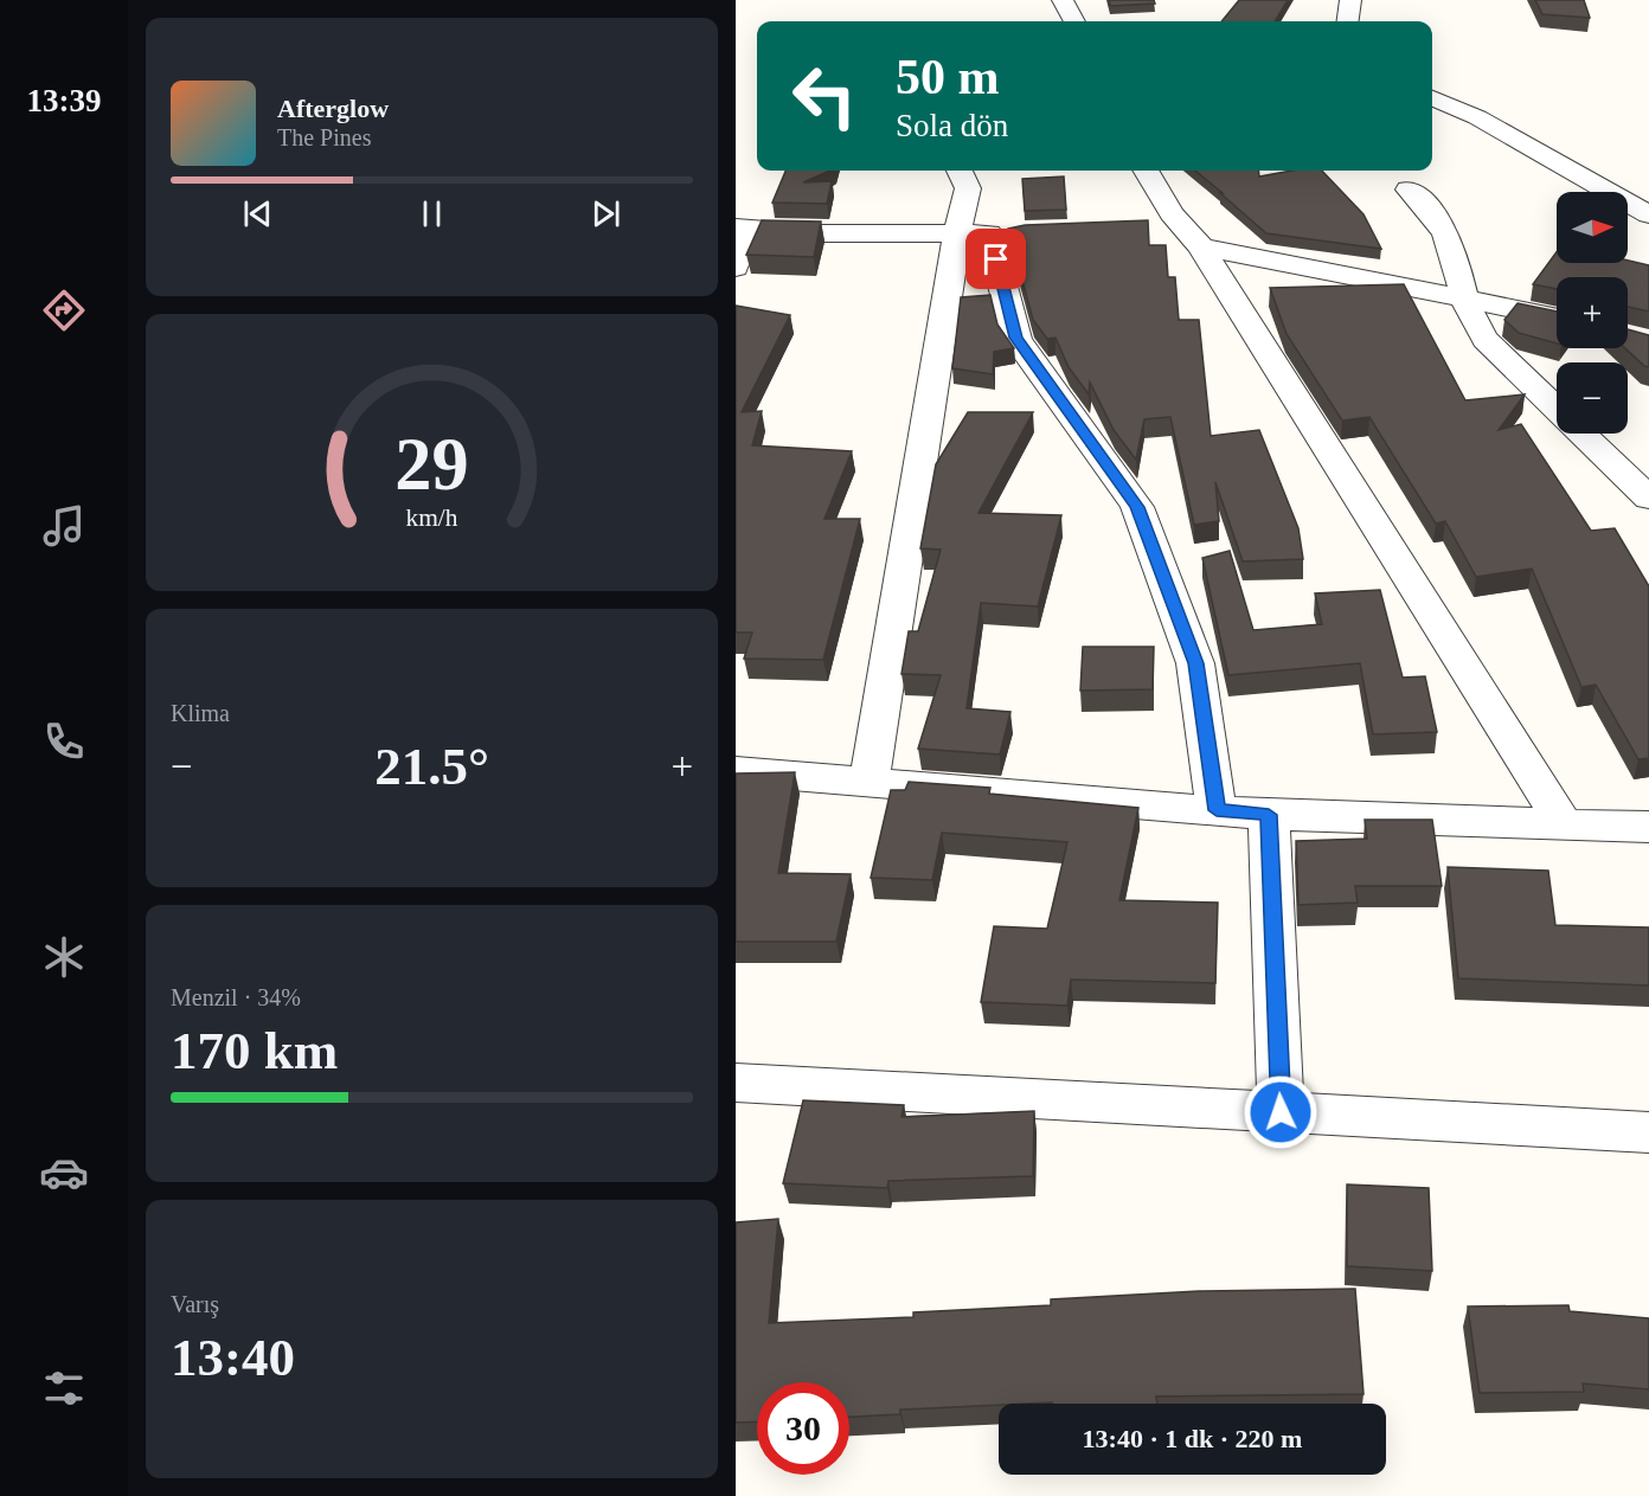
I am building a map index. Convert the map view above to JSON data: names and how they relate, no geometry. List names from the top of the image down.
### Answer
{
  "north": "right",
  "page": {
    "tabs": "13:39",
    "turn": ["50 m", "Sola dön"],
    "song": ["Afterglow", "The Pines"],
    "map_buttons": ["+", "−"],
    "tile": [
      "Klima",
      ["Menzil · 34%", "170 km"],
      ["Varış", "13:40"]
    ],
    "heat": ["−", "21.5°", "+"],
    "limit": "30",
    "trip": "13:40 · 1 dk · 220 m",
    "gauge": ["29", "km/h"]
  }
}
